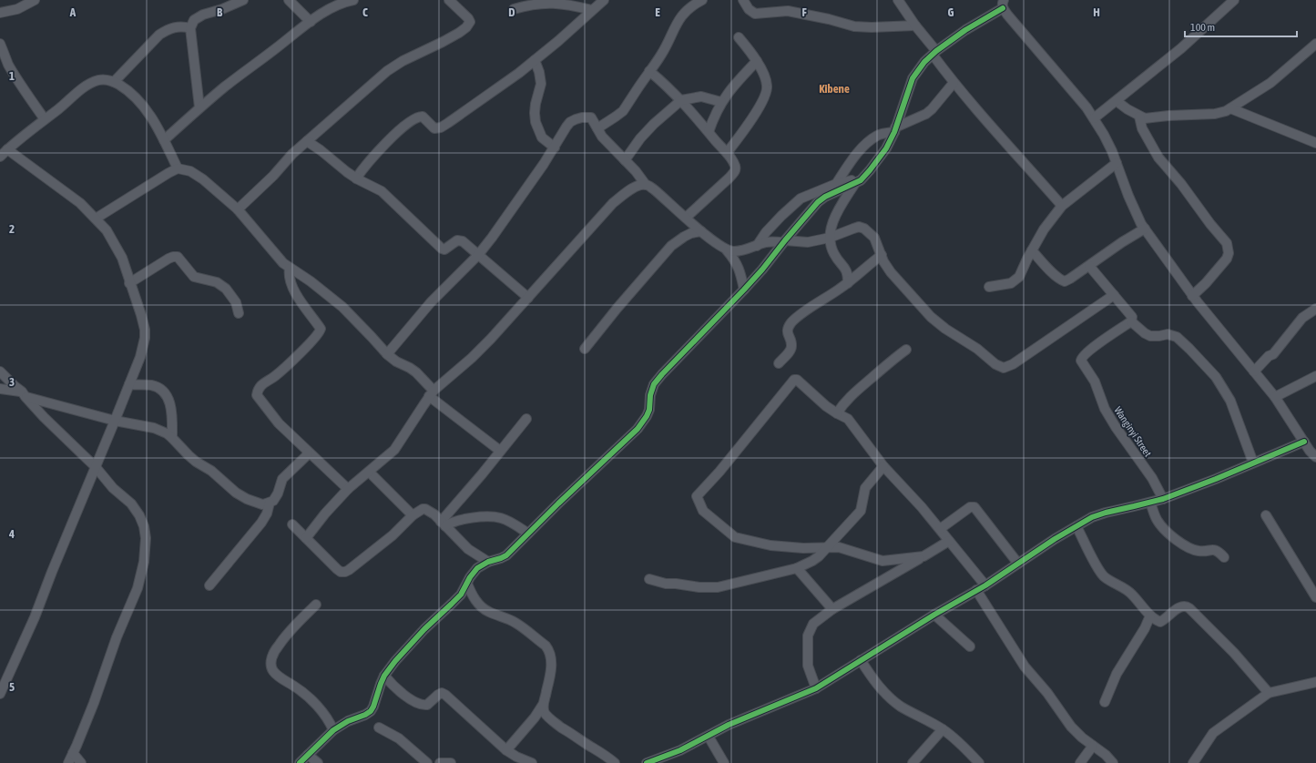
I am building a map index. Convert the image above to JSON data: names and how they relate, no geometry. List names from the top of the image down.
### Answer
{
  "streets": {
    "street": ["Wanginyi Street"]
  },
  "districts": ["Kibene"],
  "scale_bar": "100 m",
  "grid": {
    "columns": [
      "A",
      "B",
      "C",
      "D",
      "E",
      "F",
      "G",
      "H"
    ],
    "rows": [
      "1",
      "2",
      "3",
      "4",
      "5"
    ]
  }
}
